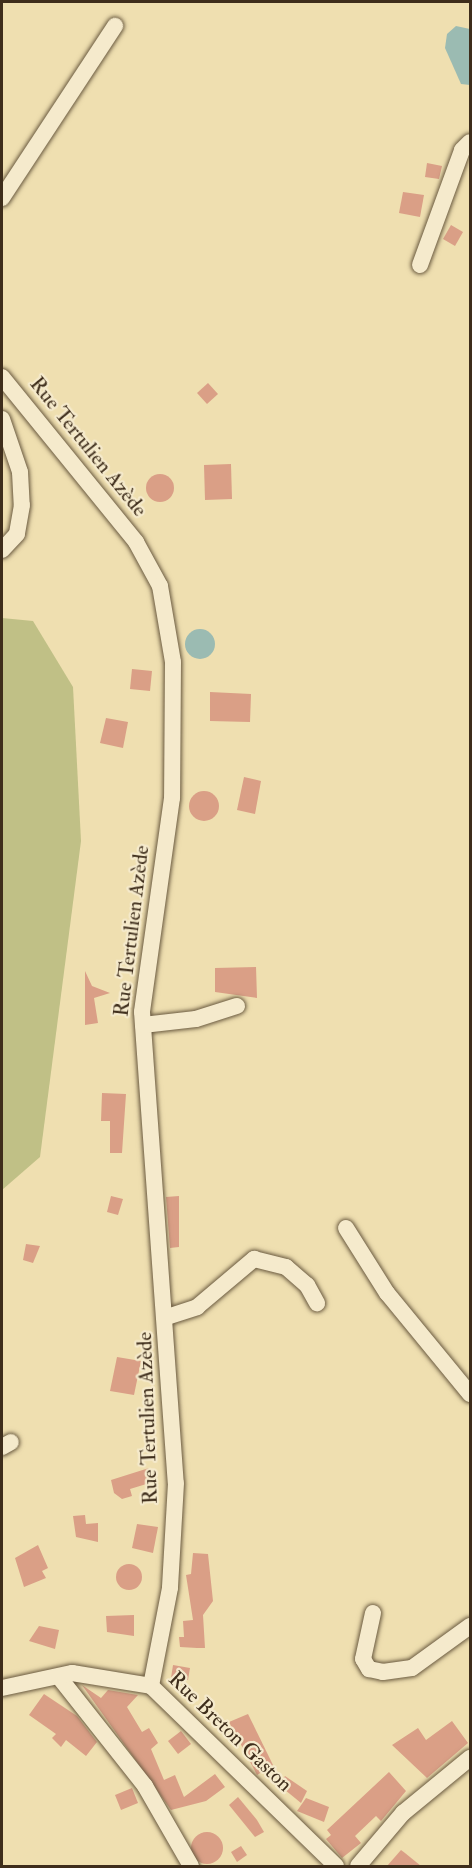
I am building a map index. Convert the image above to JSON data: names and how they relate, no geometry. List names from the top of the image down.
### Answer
{
  "streets": {
    "street": ["Rue Tertulien Azède", "Rue Breton Gaston"]
  },
  "crossings": [
    ["Rue Tertulien Azède", "Rue Breton Gaston"]
  ]
}
